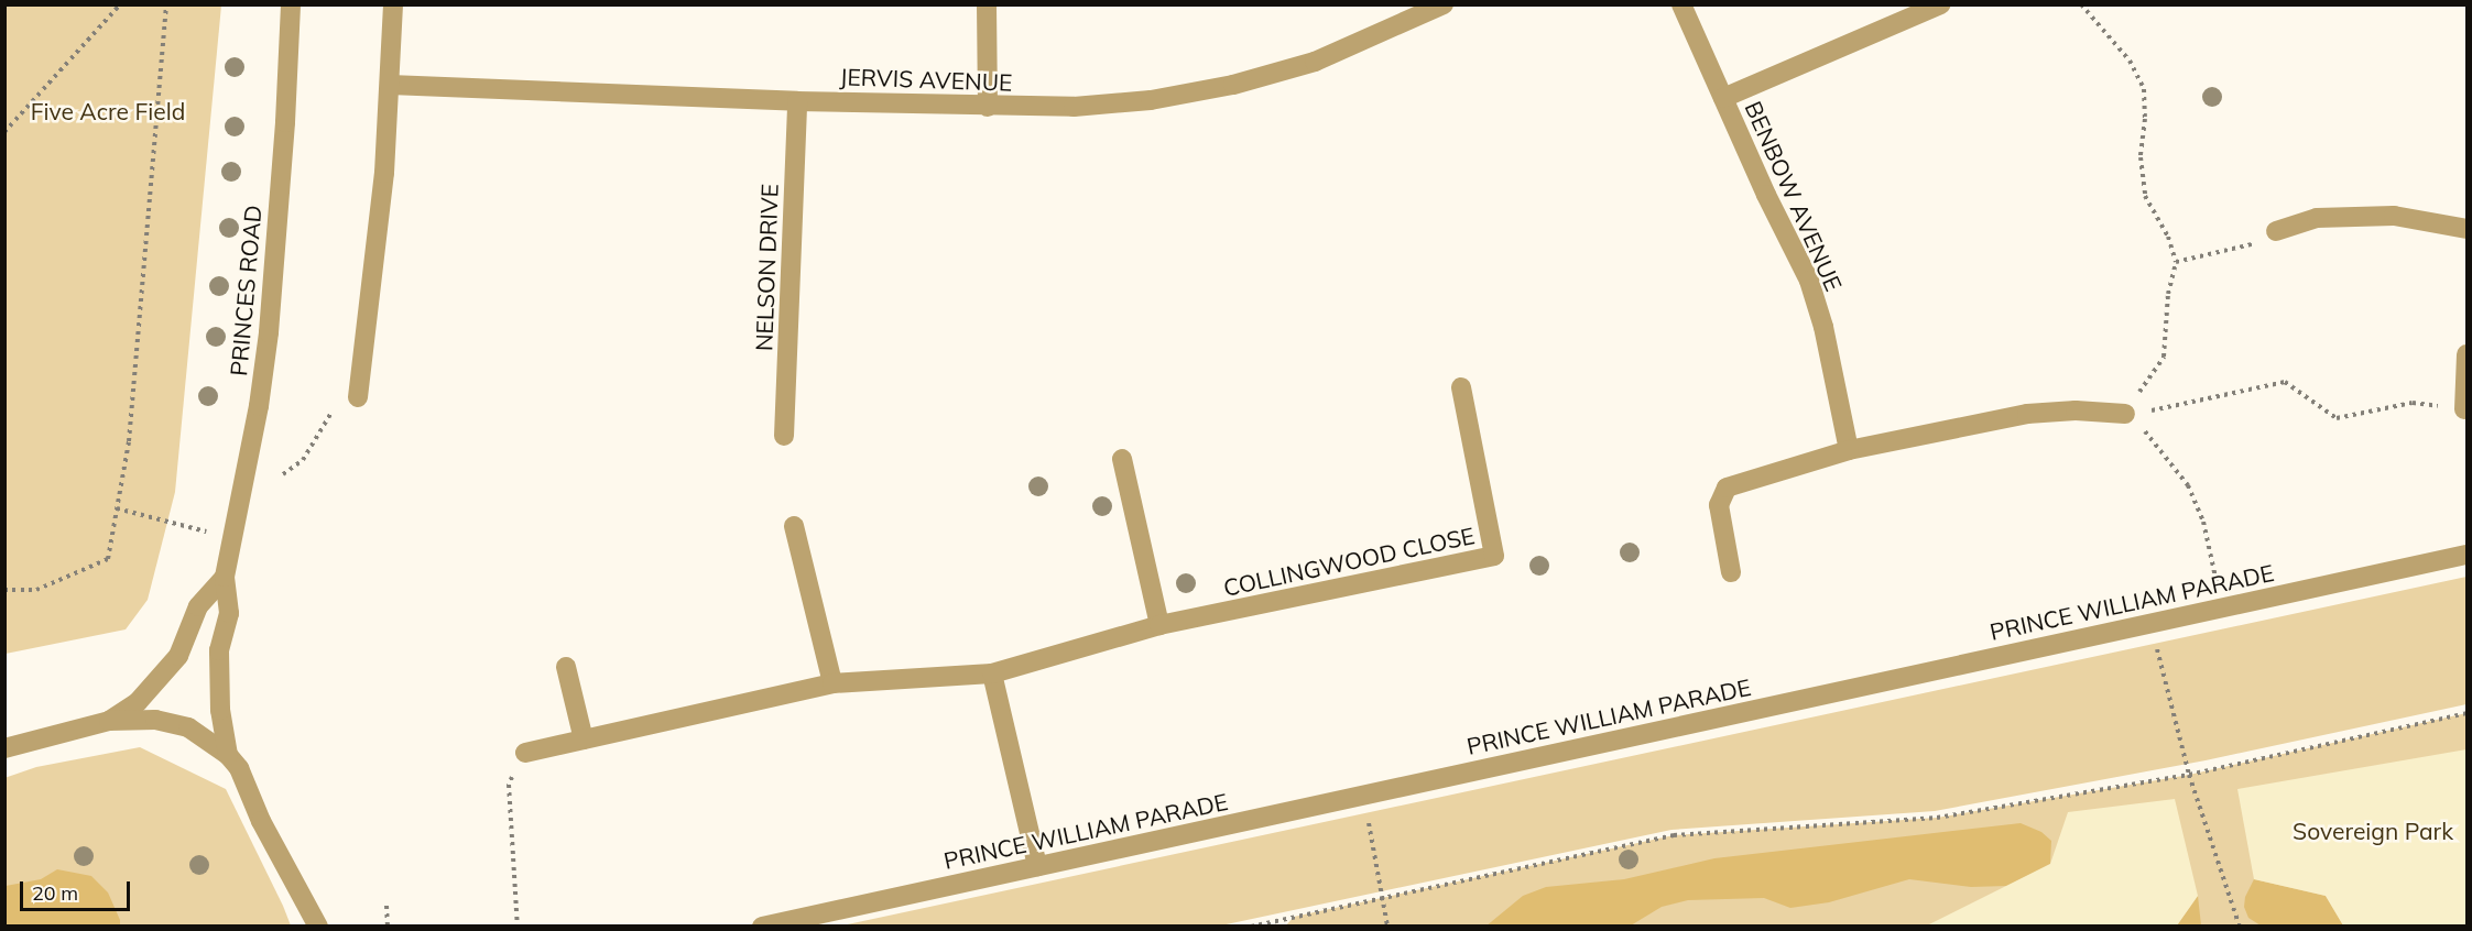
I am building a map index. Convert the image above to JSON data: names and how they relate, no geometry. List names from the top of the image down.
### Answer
{
  "streets": {
    "street": [
      "JERVIS AVENUE",
      "BENBOW AVENUE",
      "NELSON DRIVE",
      "PRINCES ROAD",
      "COLLINGWOOD CLOSE",
      "PRINCE WILLIAM PARADE"
    ]
  },
  "crossings": [
    ["JERVIS AVENUE", "NELSON DRIVE"]
  ],
  "parks": ["Five Acre Field", "Sovereign Park"],
  "scale_bar": "20 m"
}
